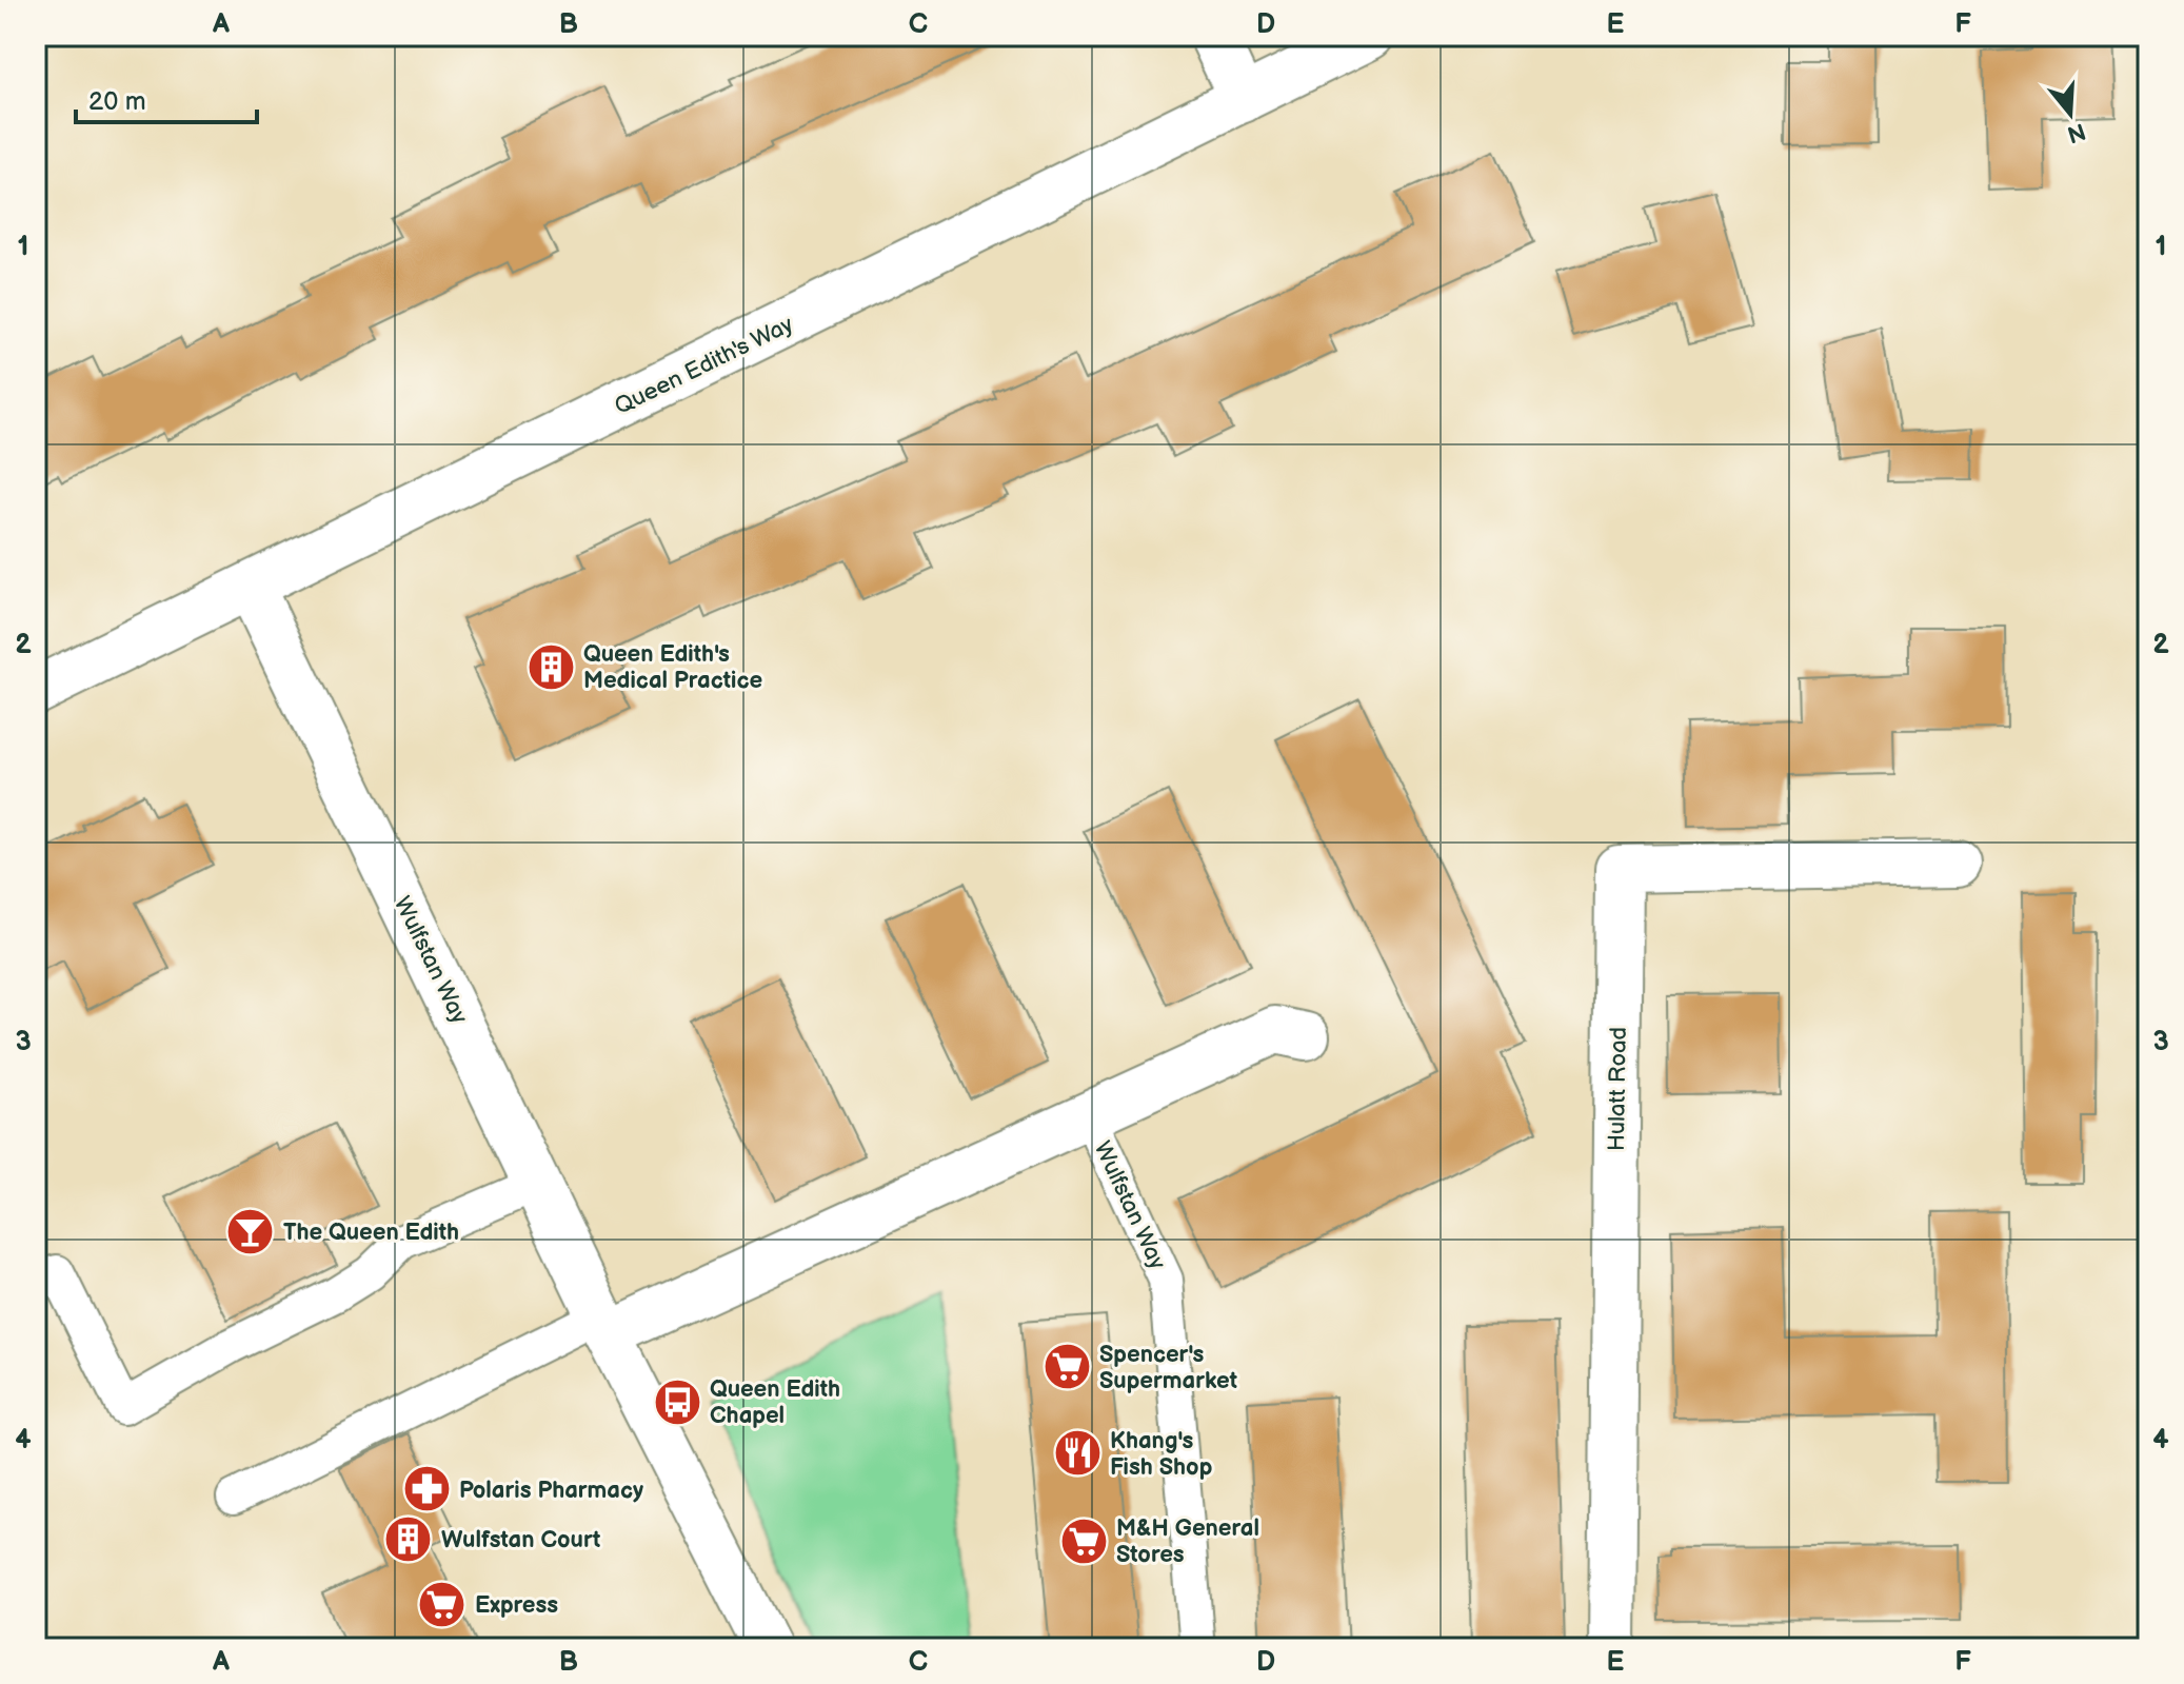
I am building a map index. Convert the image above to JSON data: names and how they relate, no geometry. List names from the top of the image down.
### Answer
{
  "streets": {
    "street": ["Queen Edith's Way", "Wulfstan Way", "Hulatt Road"]
  },
  "crossings": [
    ["Queen Edith's Way", "Wulfstan Way"]
  ],
  "places": {
    "building": ["Queen Edith's Medical Practice", "Wulfstan Court"],
    "bar": ["The Queen Edith"],
    "supermarket": ["Spencer's Supermarket", "M&H General Stores", "Express"],
    "bus stop": ["Queen Edith Chapel"],
    "restaurant": ["Khang's Fish Shop"],
    "pharmacy": ["Polaris Pharmacy"]
  },
  "scale_bar": "20 m",
  "north": "bottom",
  "grid": {
    "columns": [
      "A",
      "B",
      "C",
      "D",
      "E",
      "F"
    ],
    "rows": [
      "1",
      "2",
      "3",
      "4"
    ]
  }
}
